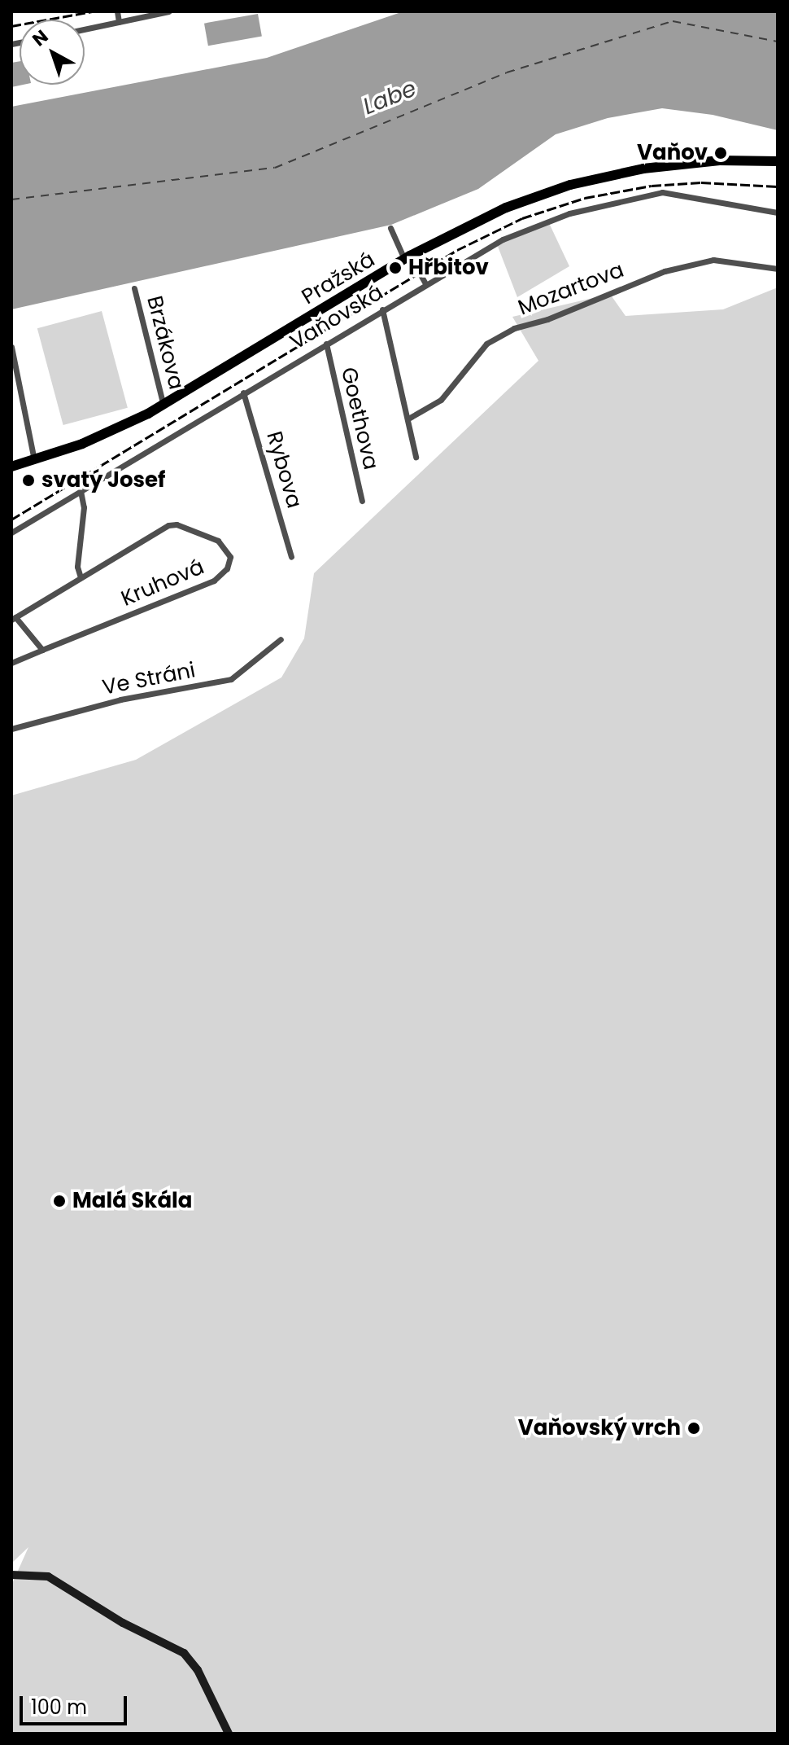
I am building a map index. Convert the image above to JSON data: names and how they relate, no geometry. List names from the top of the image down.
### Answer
{
  "streets": {
    "main road": ["Pražská"],
    "street": [
      "Mozartova",
      "Vaňovská",
      "Brzákova",
      "Goethova",
      "Rybova",
      "Kruhová",
      "Ve Stráni"
    ]
  },
  "crossings": [
    ["Pražská", "Brzákova"],
    ["Vaňovská", "Goethova"],
    ["Vaňovská", "Rybova"]
  ],
  "water": ["Labe"],
  "places": [
    "Vaňov",
    "Hřbitov",
    "svatý Josef",
    "Malá Skála",
    "Vaňovský vrch"
  ],
  "scale_bar": "100 m",
  "north": "top left"
}
